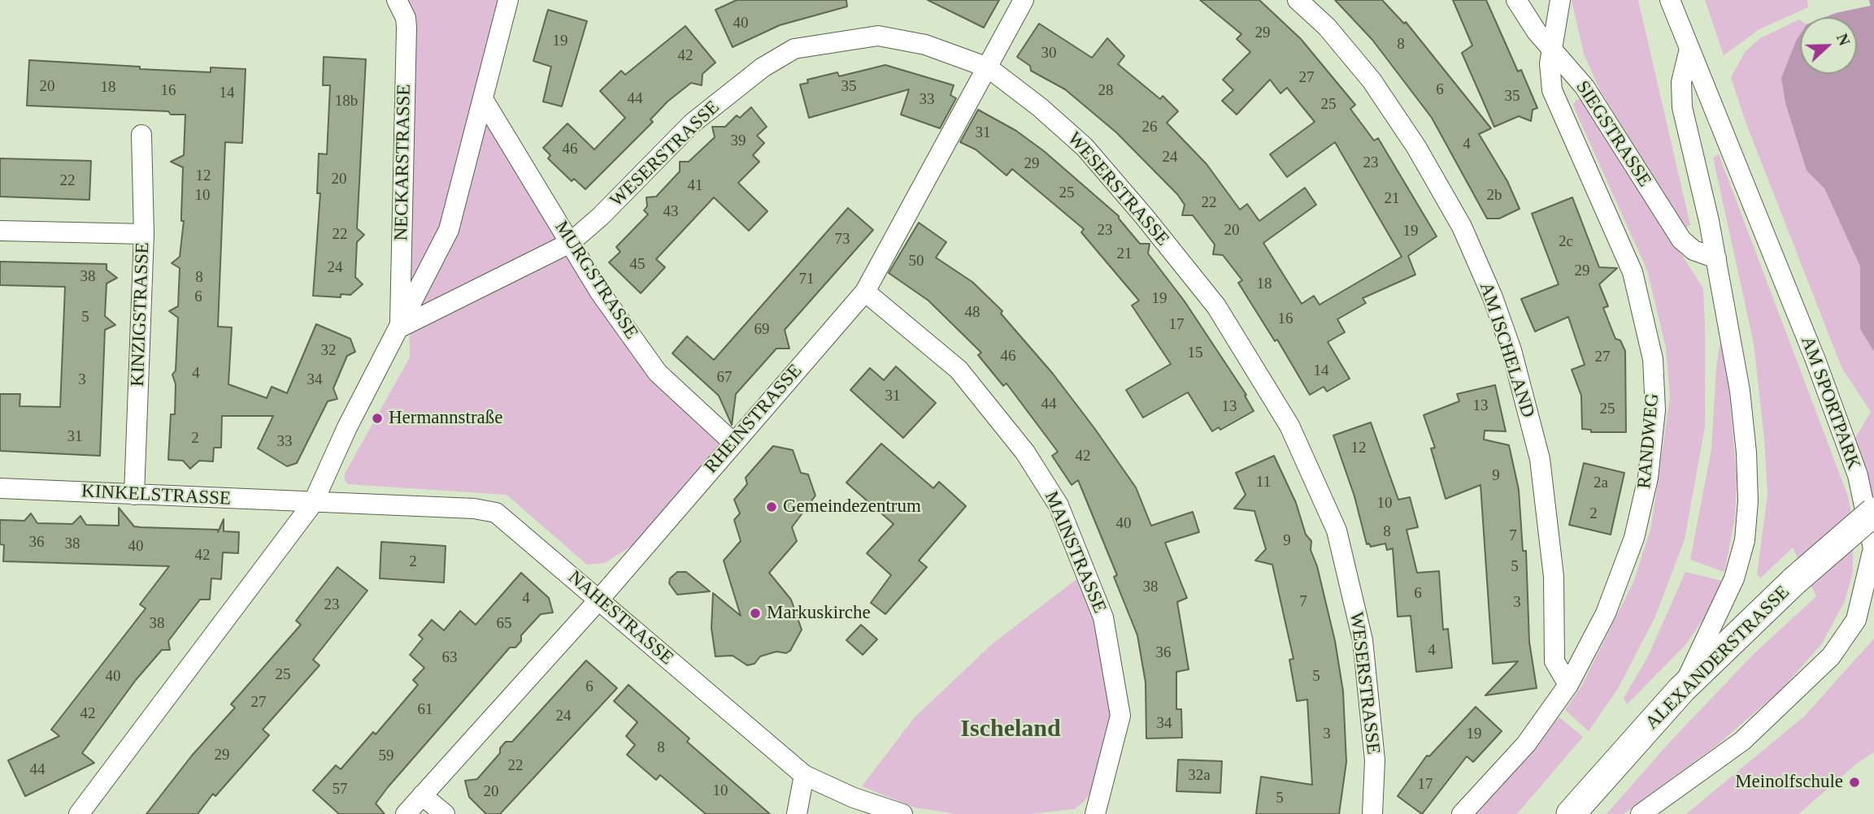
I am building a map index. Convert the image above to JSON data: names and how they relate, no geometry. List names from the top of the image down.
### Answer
{
  "streets": {
    "main road": ["ALEXANDERSTRASSE"],
    "street": [
      "SIEGSTRASSE",
      "WESERSTRASSE",
      "NECKARSTRASSE",
      "MURGSTRASSE",
      "KINZIGSTRASSE",
      "AM ISCHELAND",
      "AM SPORTPARK",
      "RHEINSTRASSE",
      "RANDWEG",
      "KINKELSTRASSE",
      "MAINSTRASSE",
      "NAHESTRASSE"
    ]
  },
  "crossings": [
    ["SIEGSTRASSE", "RANDWEG"],
    ["WESERSTRASSE", "NECKARSTRASSE"],
    ["WESERSTRASSE", "MURGSTRASSE"],
    ["WESERSTRASSE", "RHEINSTRASSE"],
    ["MURGSTRASSE", "RHEINSTRASSE"],
    ["KINZIGSTRASSE", "KINKELSTRASSE"],
    ["AM ISCHELAND", "RANDWEG"],
    ["RHEINSTRASSE", "MAINSTRASSE"],
    ["RHEINSTRASSE", "NAHESTRASSE"],
    ["KINKELSTRASSE", "NAHESTRASSE"]
  ],
  "districts": ["Ischeland"],
  "places": [
    "Hermannstraße",
    "Gemeindezentrum",
    "Markuskirche",
    "Meinolfschule"
  ],
  "house_numbers": [
    "40",
    "29",
    "19",
    "8",
    "30",
    "42",
    "27",
    "20",
    "35",
    "18",
    "6",
    "16",
    "28",
    "14",
    "35",
    "44",
    "33",
    "18b",
    "25",
    "26",
    "31",
    "39",
    "4",
    "46",
    "24",
    "23",
    "29",
    "12",
    "20",
    "22",
    "41",
    "25",
    "10",
    "2b",
    "21",
    "22",
    "43",
    "23",
    "20",
    "19",
    "22",
    "73",
    "2c",
    "21",
    "50",
    "45",
    "24",
    "29",
    "38",
    "8",
    "71",
    "18",
    "6",
    "19",
    "48",
    "5",
    "16",
    "17",
    "69",
    "32",
    "15",
    "46",
    "27",
    "14",
    "4",
    "67",
    "3",
    "34",
    "31",
    "44",
    "13",
    "13",
    "25",
    "31",
    "2",
    "33",
    "12",
    "42",
    "9",
    "11",
    "2a",
    "10",
    "2",
    "40",
    "8",
    "7",
    "9",
    "36",
    "38",
    "40",
    "42",
    "2",
    "5",
    "38",
    "6",
    "4",
    "7",
    "3",
    "23",
    "38",
    "65",
    "4",
    "36",
    "63",
    "25",
    "40",
    "5",
    "6",
    "27",
    "61",
    "42",
    "24",
    "34",
    "3",
    "19",
    "8",
    "29",
    "59",
    "22",
    "44",
    "32a",
    "17",
    "57",
    "10",
    "20",
    "5"
  ],
  "north": "right"
}
